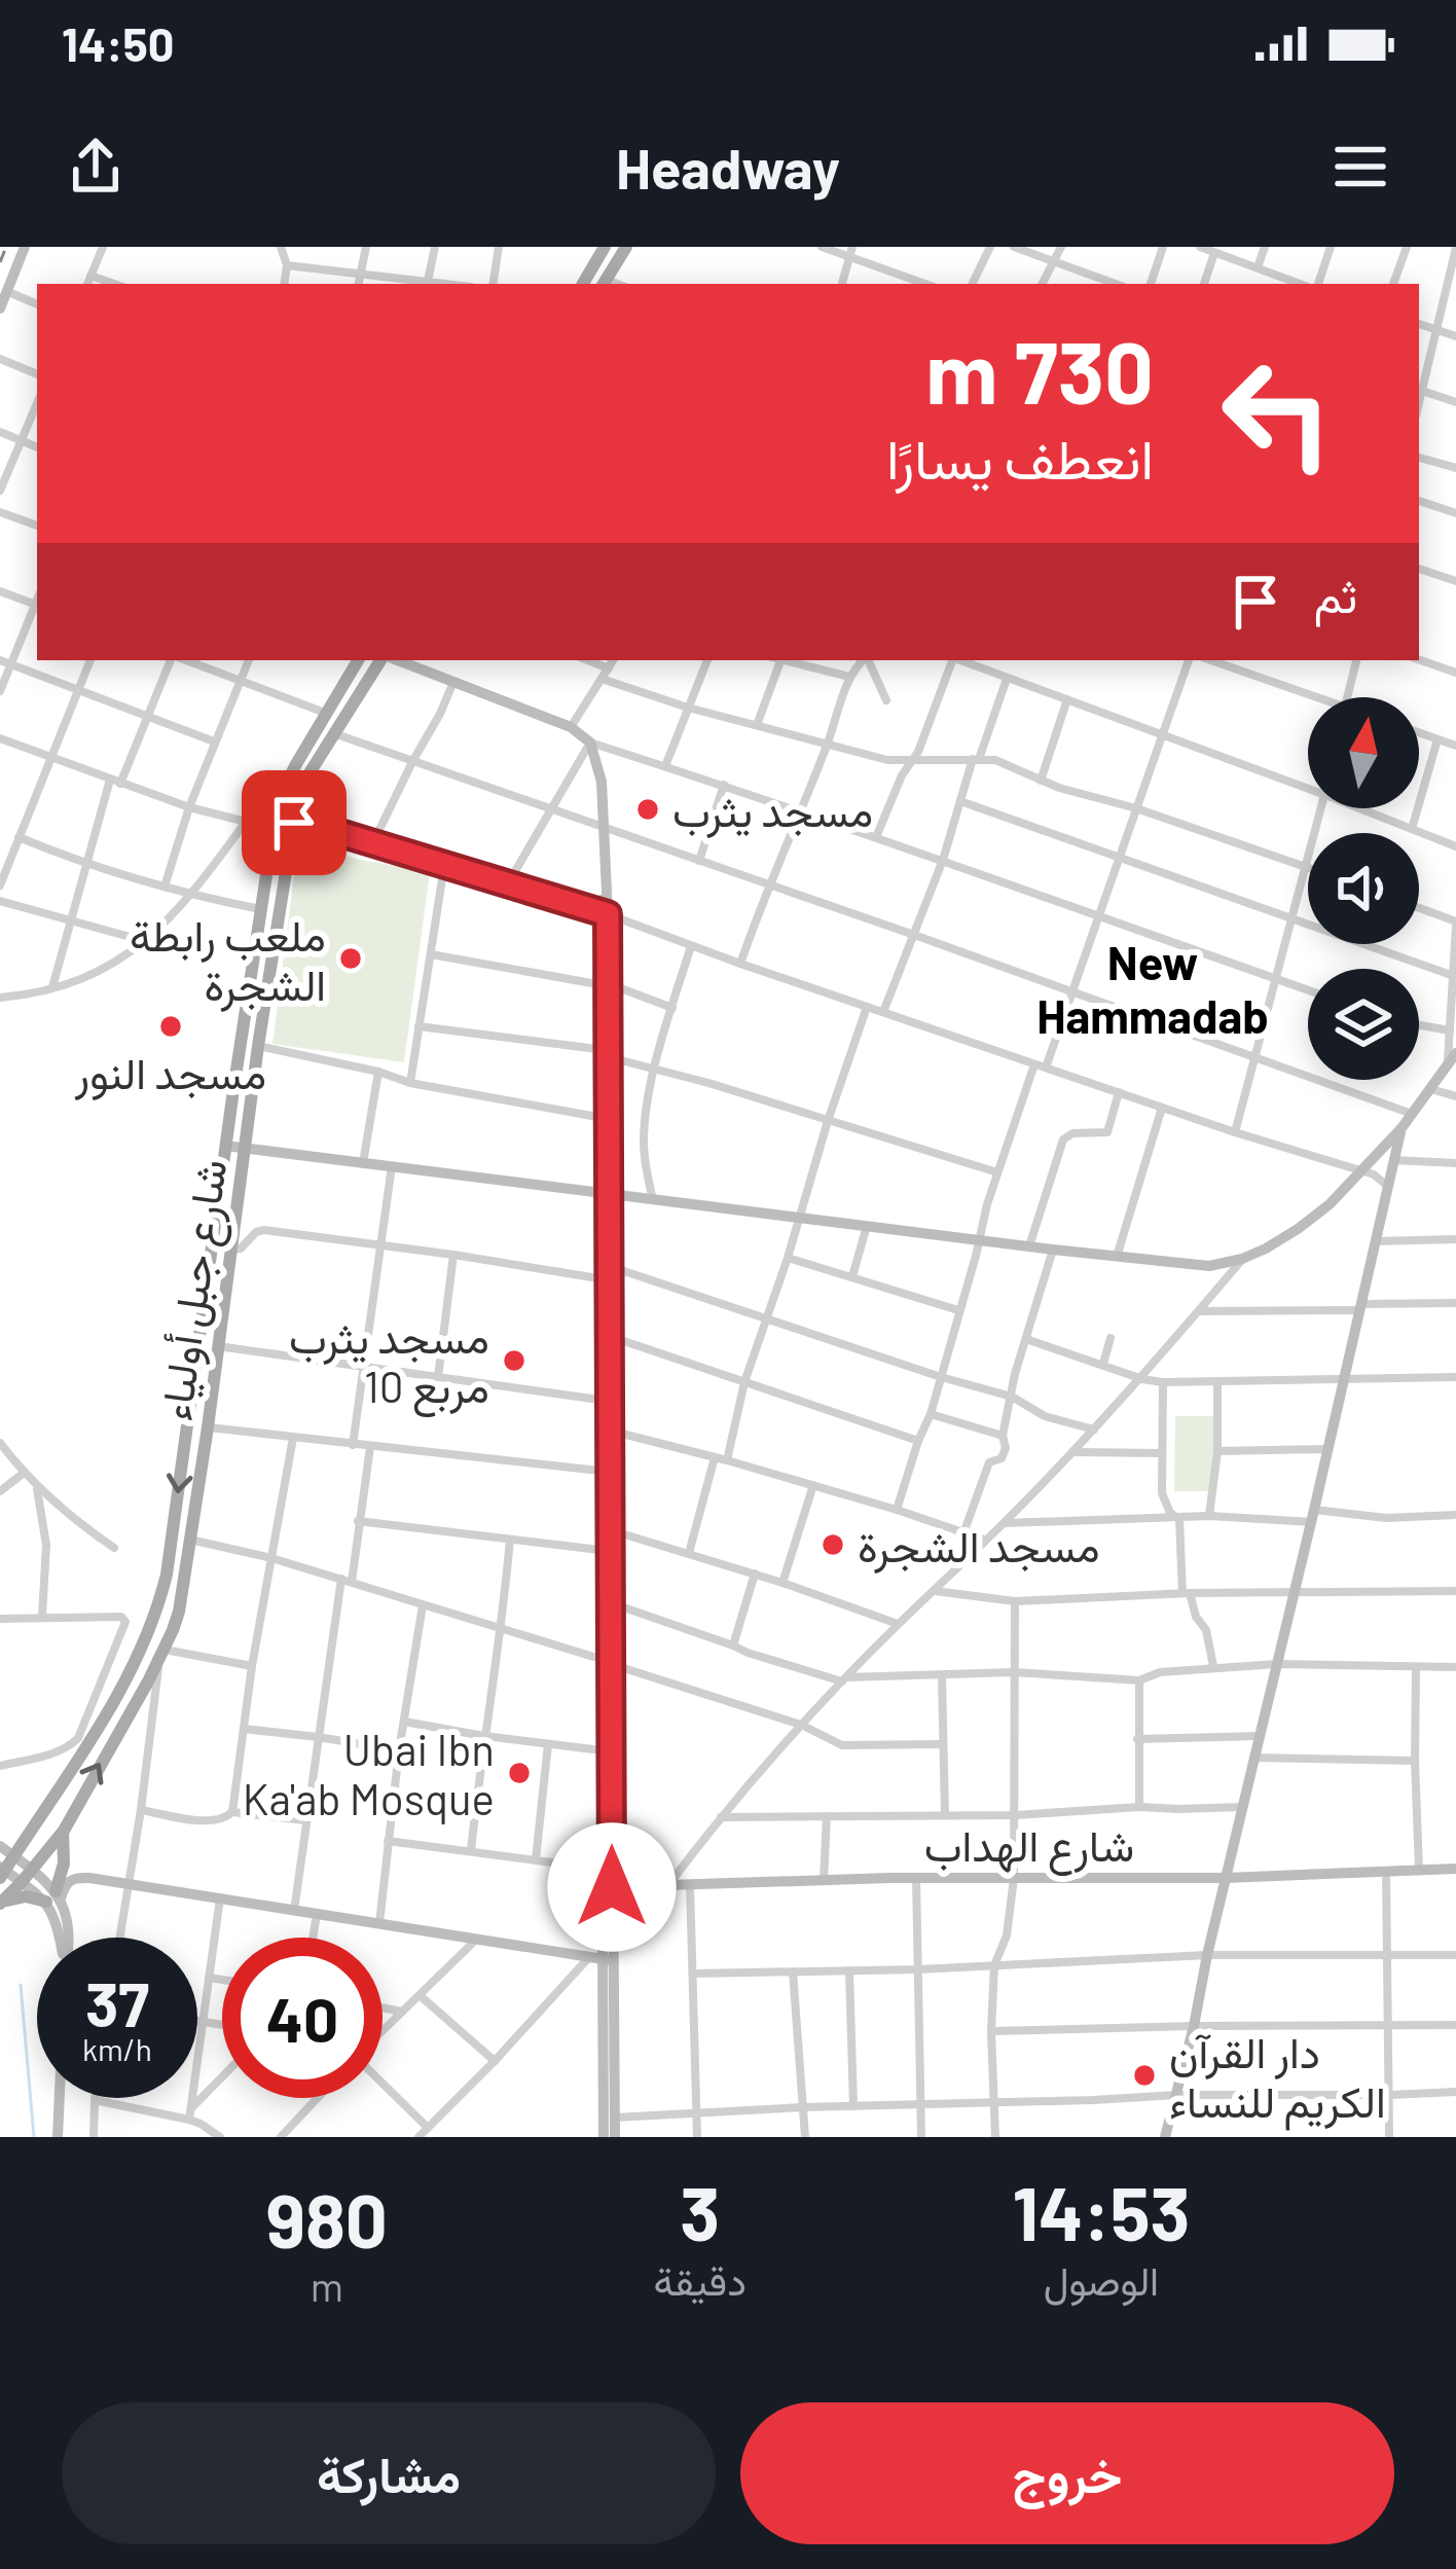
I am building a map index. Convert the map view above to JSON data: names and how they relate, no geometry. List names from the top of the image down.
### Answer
{
  "streets": {
    "main road": ["شارع جبل أولياء"],
    "street": ["شارع الهداب"]
  },
  "districts": ["New Hammadab"],
  "places": [
    "مسجد يثرب",
    "ملعب رابطة الشجرة",
    "مسجد النور",
    "مسجد يثرب مربع 10",
    "مسجد الشجرة",
    "Ubai Ibn Ka'ab Mosque",
    "دار القرآن الكريم للنساء"
  ],
  "north": "top",
  "page": {
    "status": "14:50",
    "header": "Headway",
    "turn": ["730 m", "انعطف يسارًا"],
    "then": "ثم",
    "speed": "37 km/h",
    "limit": "40",
    "eta": [
      "14:53",
      "الوصول",
      "3",
      "دقيقة",
      "980",
      "m"
    ],
    "buttons": ["خروج", "مشاركة"]
  }
}
